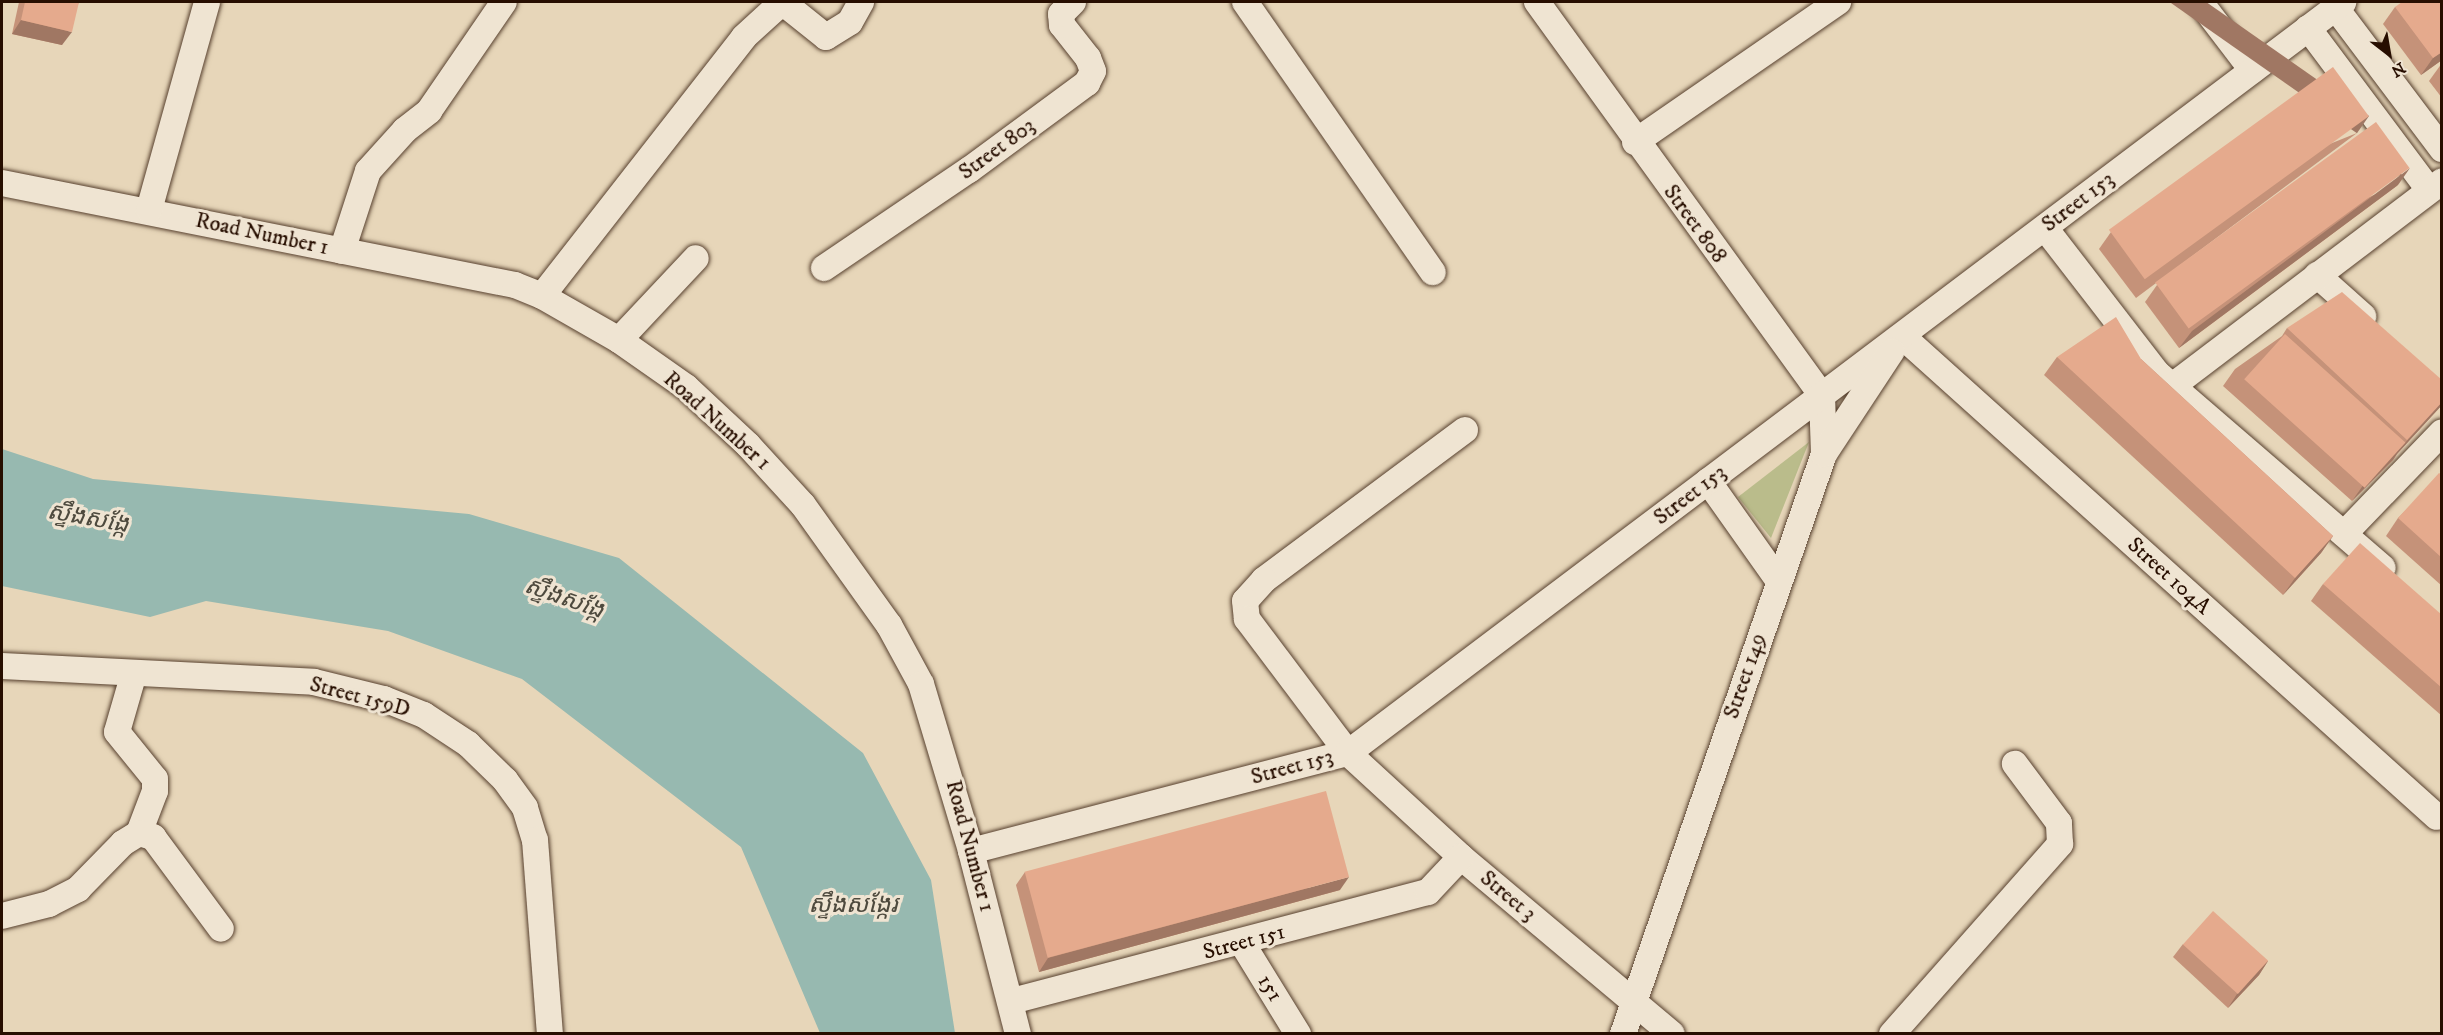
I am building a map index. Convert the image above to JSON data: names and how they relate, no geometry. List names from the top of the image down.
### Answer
{
  "streets": {
    "street": [
      "Street 803",
      "Street 153",
      "Street 808",
      "Road Number 1",
      "Street 104A",
      "Street 149",
      "Street 159D",
      "Street 3",
      "Street 151",
      "151"
    ]
  },
  "crossings": [
    ["Street 153", "Street 808"],
    ["Street 153", "Road Number 1"],
    ["Street 153", "Street 104A"],
    ["Street 153", "Street 149"],
    ["Street 153", "Street 3"],
    ["Road Number 1", "Street 151"],
    ["Street 104A", "Street 149"],
    ["Street 149", "Street 3"],
    ["Street 3", "Street 151"],
    ["Street 151", "151"]
  ],
  "water": ["ស្ទឹងសង្កែ", "ស្ទឹងសង្កែរ"],
  "north": "bottom right"
}
